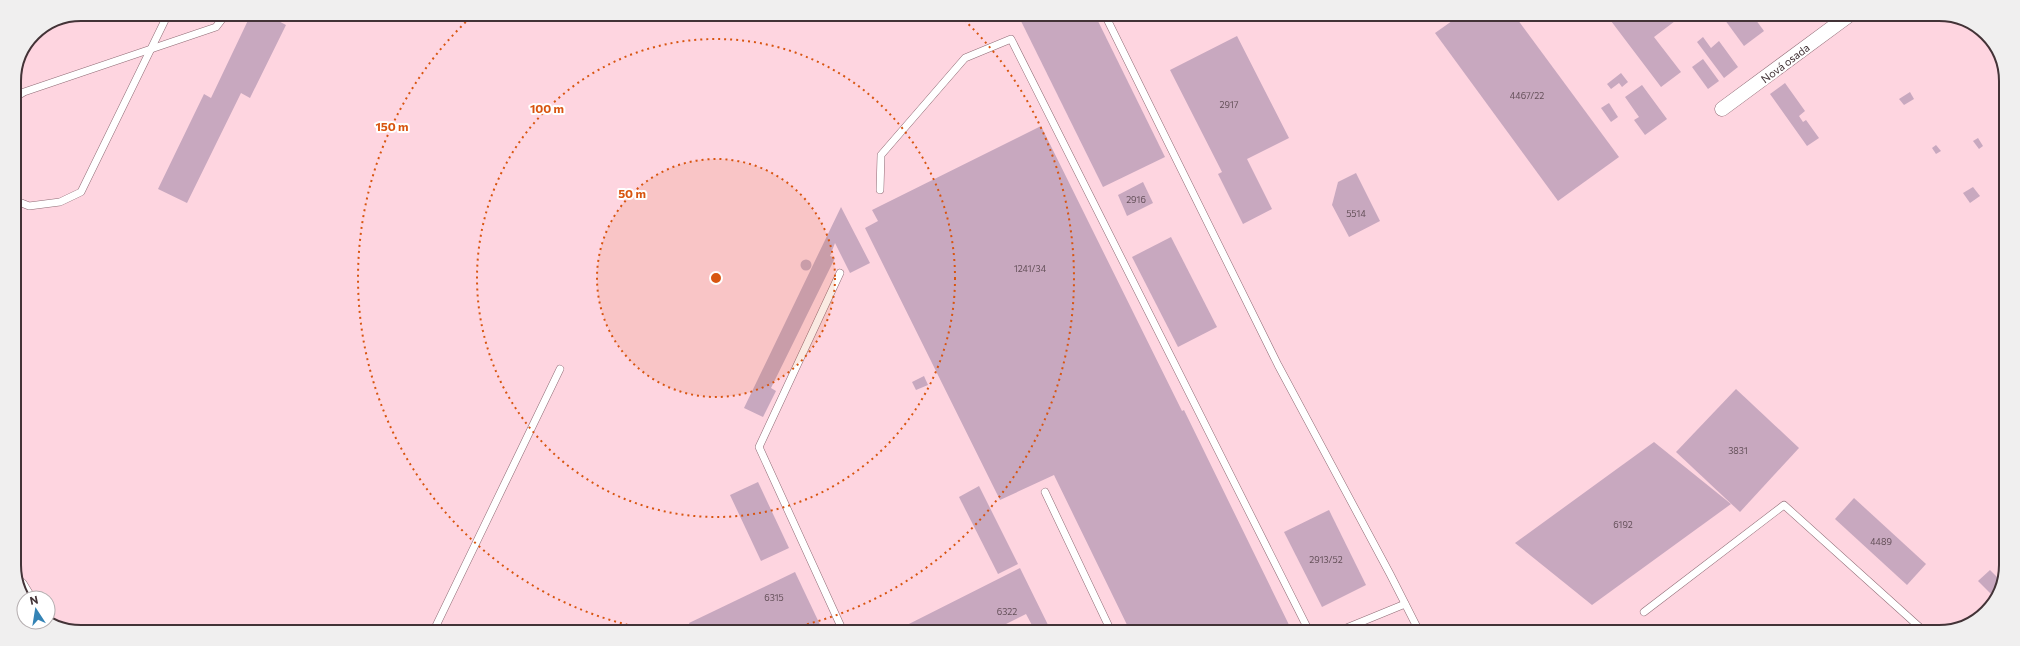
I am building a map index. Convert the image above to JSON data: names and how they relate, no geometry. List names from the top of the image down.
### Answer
{
  "streets": {
    "street": ["Nová osada"]
  },
  "house_numbers": [
    "4467/22",
    "2917",
    "2916",
    "5514",
    "1241/34",
    "3831",
    "6192",
    "4489",
    "2913/52",
    "6315",
    "6322"
  ],
  "north": "top",
  "rings": ["100 m", "150 m", "50 m"]
}
